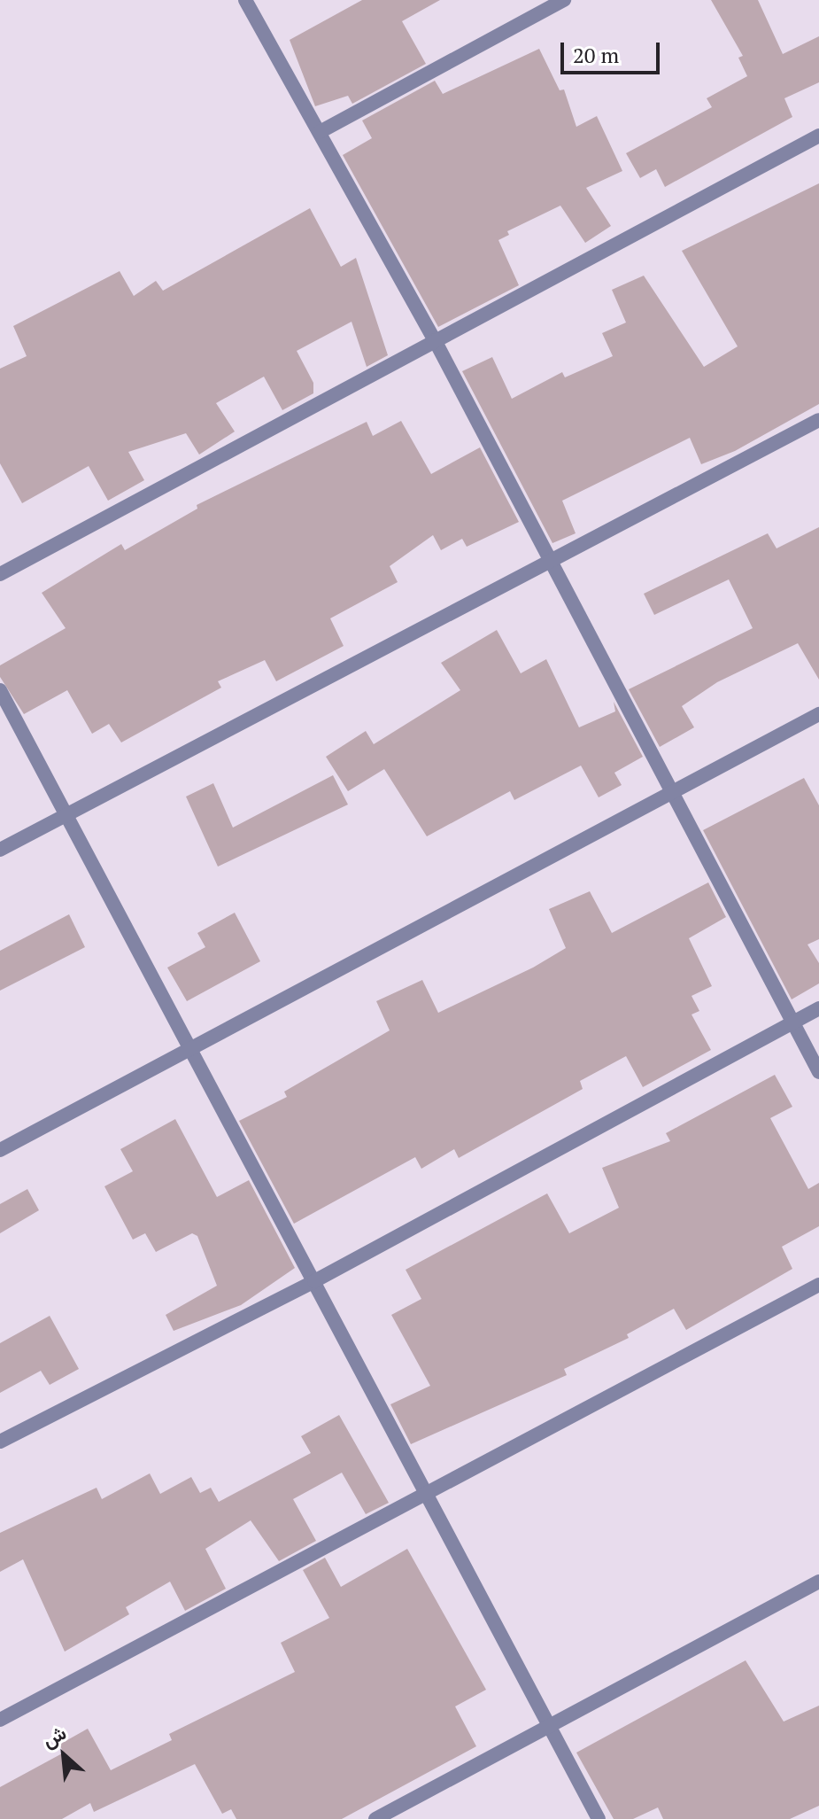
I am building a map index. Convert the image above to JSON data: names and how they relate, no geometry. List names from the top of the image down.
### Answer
{
  "scale_bar": "20 m",
  "north": "top left"
}
